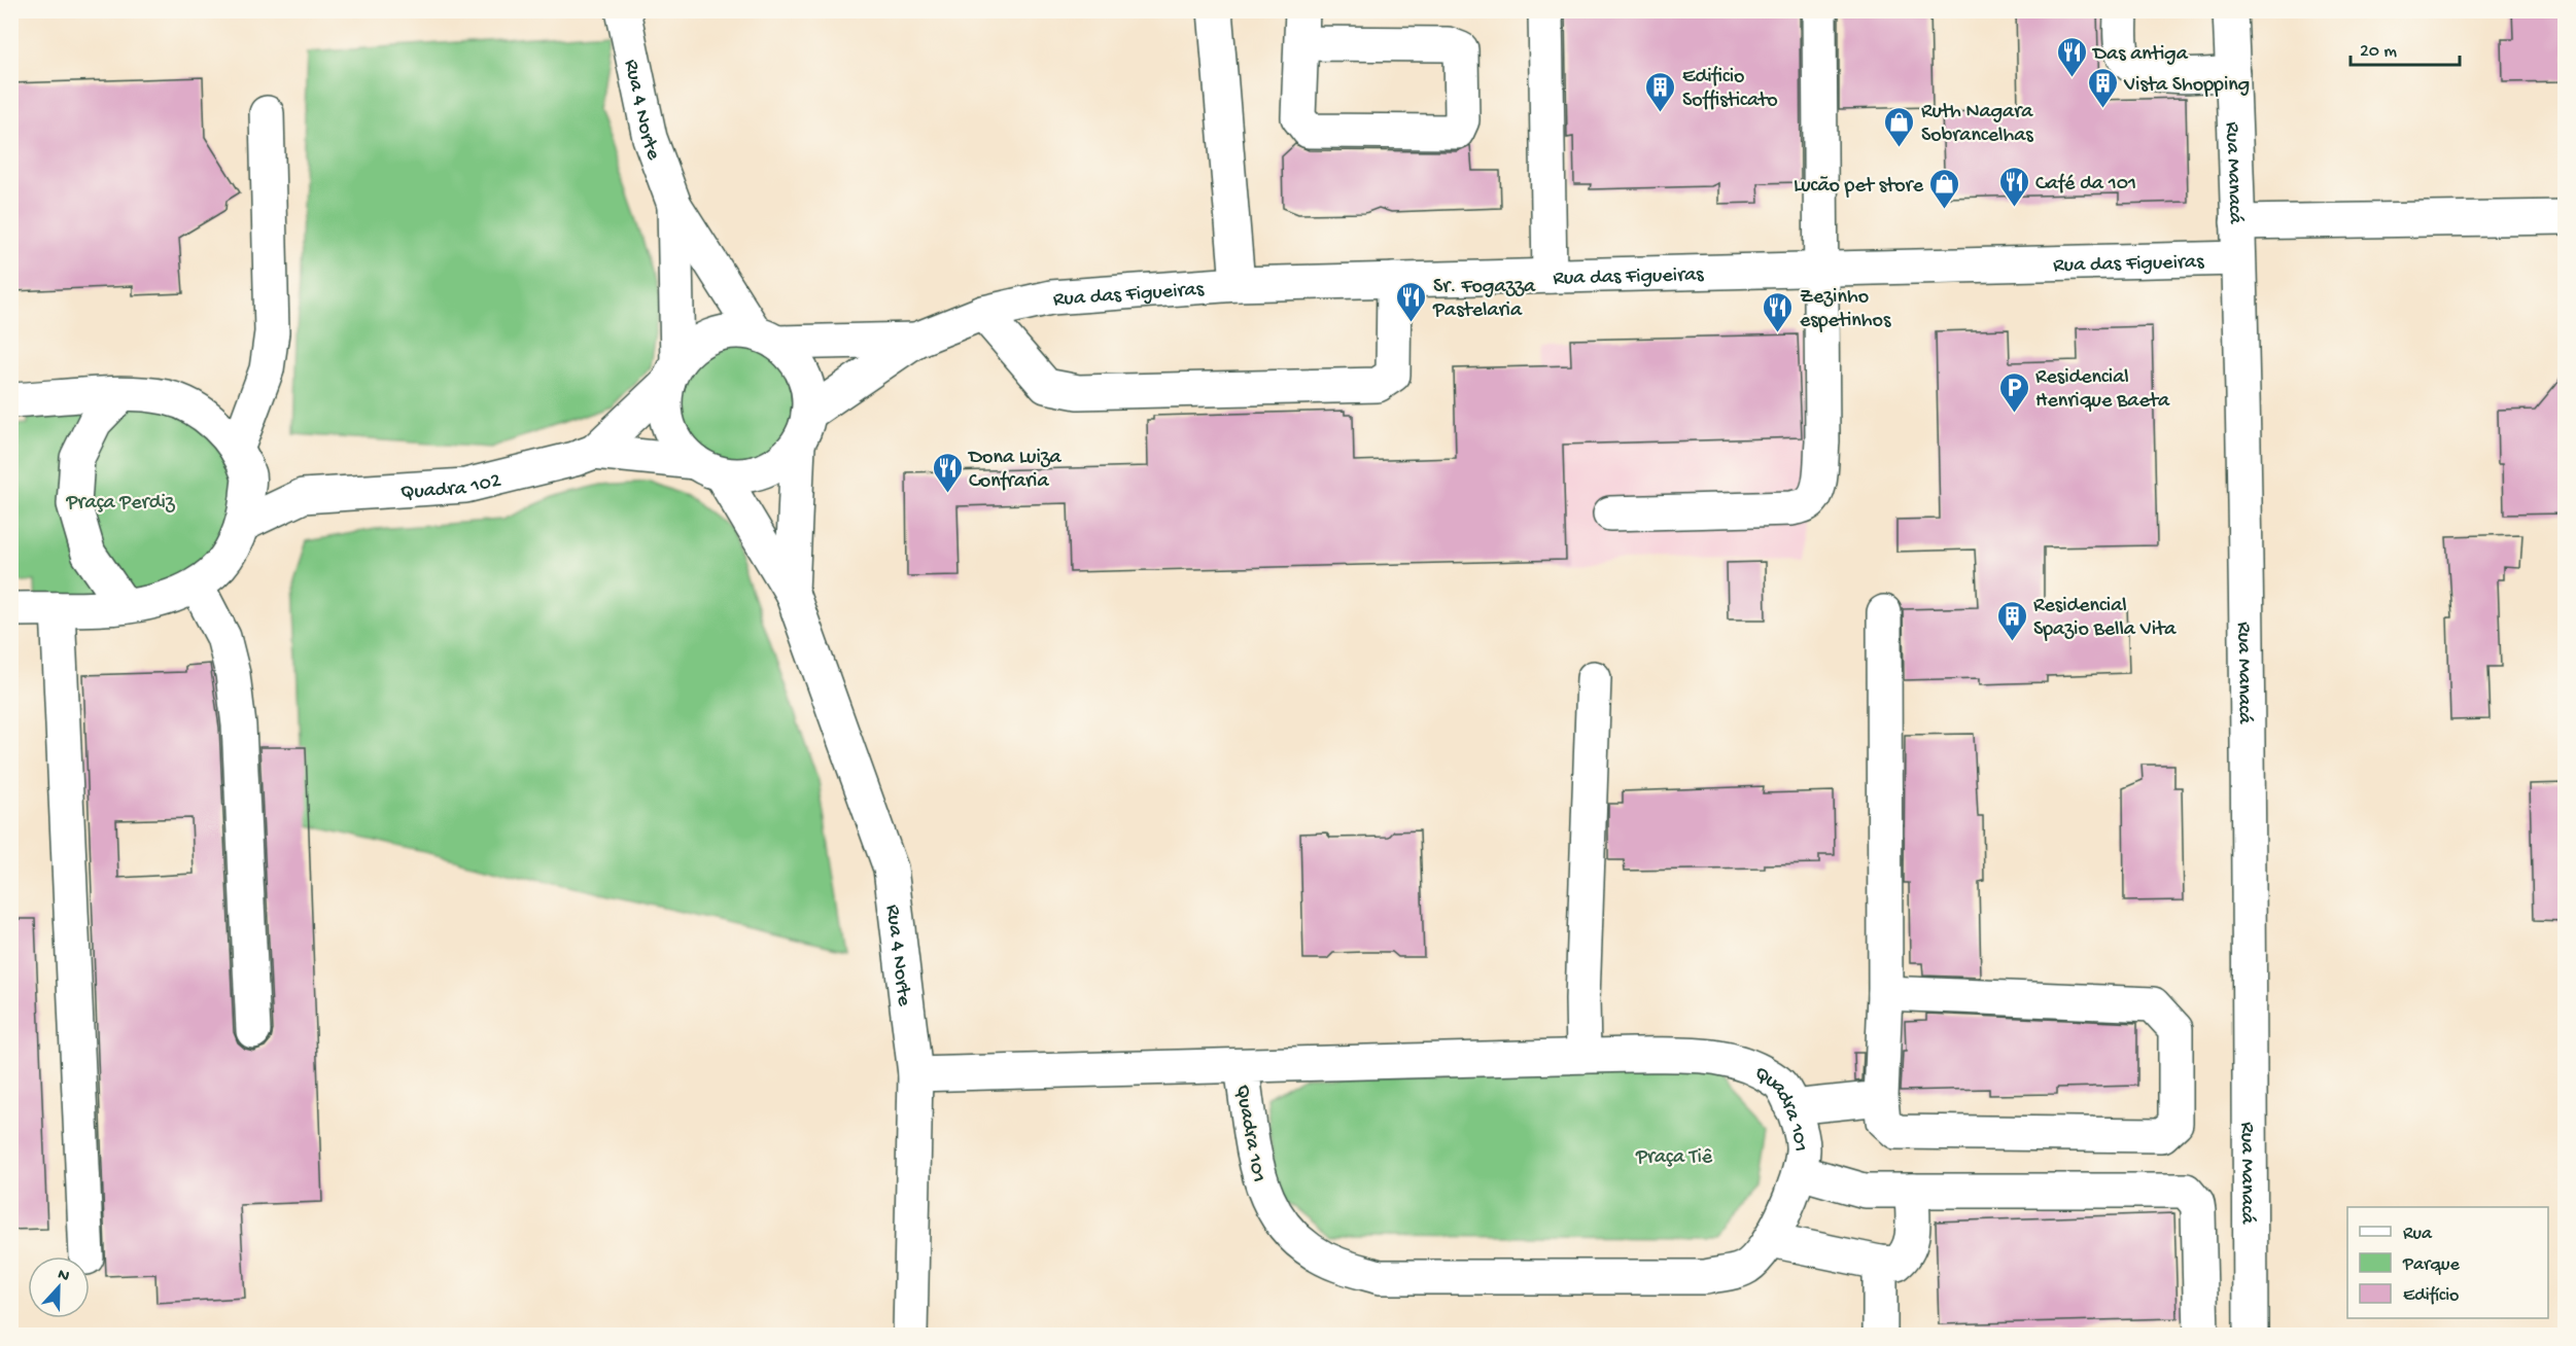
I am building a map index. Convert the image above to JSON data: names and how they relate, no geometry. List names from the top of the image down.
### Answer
{
  "streets": {
    "street": [
      "Rua 4 Norte",
      "Rua Manacá",
      "Rua das Figueiras",
      "Quadra 102",
      "Quadra 101"
    ]
  },
  "crossings": [
    ["Rua 4 Norte", "Rua das Figueiras"],
    ["Rua 4 Norte", "Quadra 102"],
    ["Rua 4 Norte", "Quadra 101"],
    ["Rua Manacá", "Rua das Figueiras"],
    ["Rua das Figueiras", "Quadra 102"]
  ],
  "parks": ["Praça Perdiz", "Praça Tiê"],
  "places": {
    "restaurant": [
      "Das antiga",
      "Café da 101",
      "Sr. Fogazza Pastelaria",
      "Zezinho espetinhos",
      "Dona Luiza Confraria"
    ],
    "building": ["Vista Shopping", "Edificio Soffisticato", "Residencial Spazio Bella Vita"],
    "shop": ["Ruth Nagara Sobrancelhas", "Lucão pet store"],
    "parking": ["Residencial Henrique Baeta"]
  },
  "legend": ["Rua", "Parque", "Edifício"],
  "scale_bar": "20 m",
  "north": "top"
}
